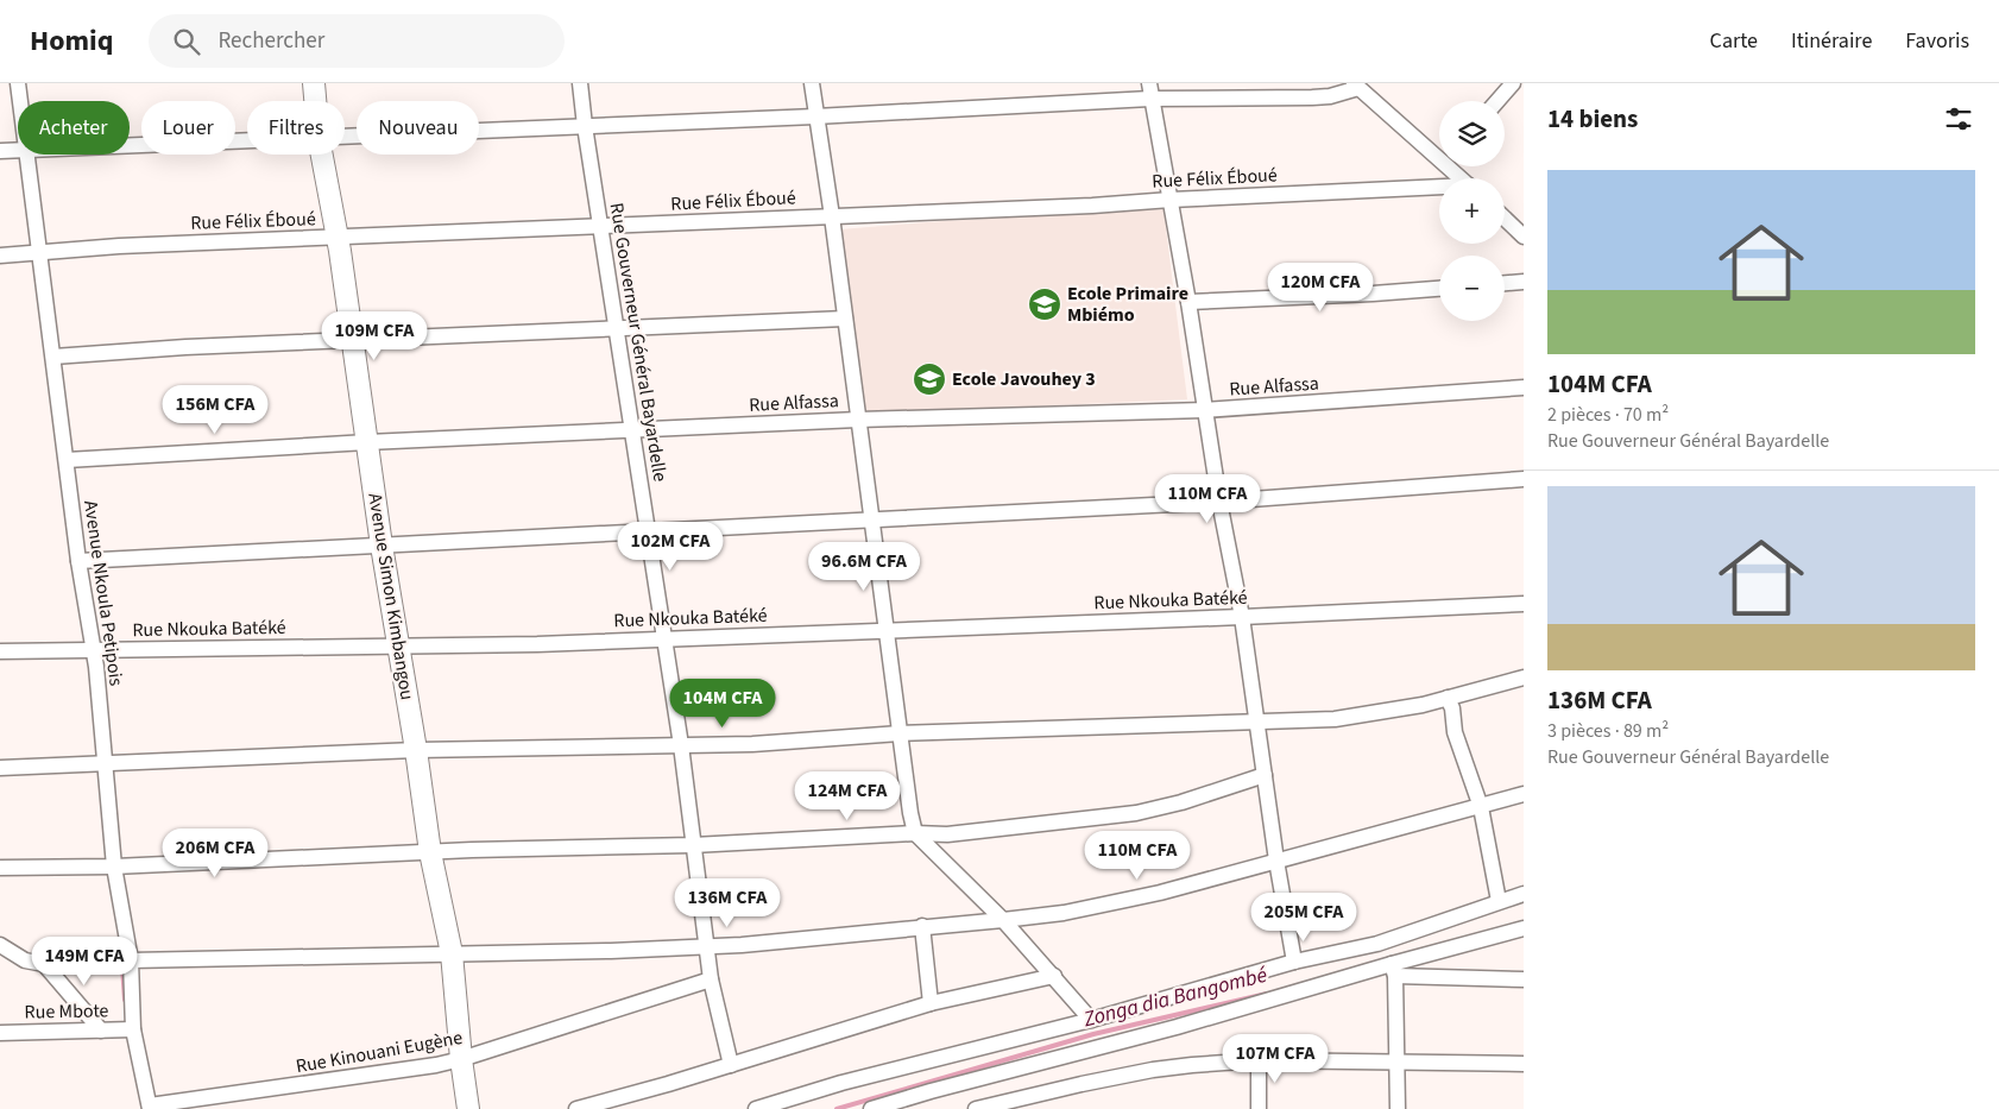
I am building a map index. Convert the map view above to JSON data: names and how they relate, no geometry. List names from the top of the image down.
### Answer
{
  "streets": {
    "street": [
      "Rue Félix Éboué",
      "Rue Gouverneur Général Bayardelle",
      "Rue Alfassa",
      "Avenue Nkoula Petipois",
      "Avenue Simon Kimbangou",
      "Rue Nkouka Batéké",
      "Rue Mbote",
      "Rue Kinouani Eugène"
    ]
  },
  "crossings": [
    ["Rue Félix Éboué", "Rue Gouverneur Général Bayardelle"],
    ["Rue Félix Éboué", "Avenue Nkoula Petipois"],
    ["Rue Félix Éboué", "Avenue Simon Kimbangou"],
    ["Rue Gouverneur Général Bayardelle", "Rue Alfassa"],
    ["Rue Gouverneur Général Bayardelle", "Rue Nkouka Batéké"],
    ["Rue Gouverneur Général Bayardelle", "Rue Kinouani Eugène"],
    ["Rue Alfassa", "Avenue Nkoula Petipois"],
    ["Rue Alfassa", "Avenue Simon Kimbangou"],
    ["Avenue Nkoula Petipois", "Rue Nkouka Batéké"],
    ["Avenue Nkoula Petipois", "Rue Mbote"],
    ["Avenue Nkoula Petipois", "Rue Kinouani Eugène"],
    ["Avenue Simon Kimbangou", "Rue Nkouka Batéké"],
    ["Avenue Simon Kimbangou", "Rue Kinouani Eugène"]
  ],
  "water": ["Zonga dia Bangombé"],
  "places": {
    "school or university": ["Ecole Primaire Mbiémo", "Ecole Javouhey 3"]
  },
  "page": {
    "header": "Homiq",
    "search": "Rechercher",
    "nav": ["Carte", "Itinéraire", "Favoris"],
    "heading": "14 biens",
    "map_buttons": ["+", "−"],
    "chip": [
      "Acheter",
      "Louer",
      "Filtres",
      "Nouveau"
    ],
    "list": [
      {
        "name": "104M CFA",
        "note": "2 pièces · 70 m² · Rue Gouverneur Général Bayardelle"
      },
      {
        "name": "136M CFA",
        "note": "3 pièces · 89 m² · Rue Gouverneur Général Bayardelle"
      }
    ],
    "price": [
      "120M CFA",
      "109M CFA",
      "156M CFA",
      "110M CFA",
      "102M CFA",
      "96.6M CFA",
      "104M CFA",
      "124M CFA",
      "206M CFA",
      "110M CFA",
      "136M CFA",
      "205M CFA",
      "149M CFA",
      "107M CFA"
    ]
  }
}
